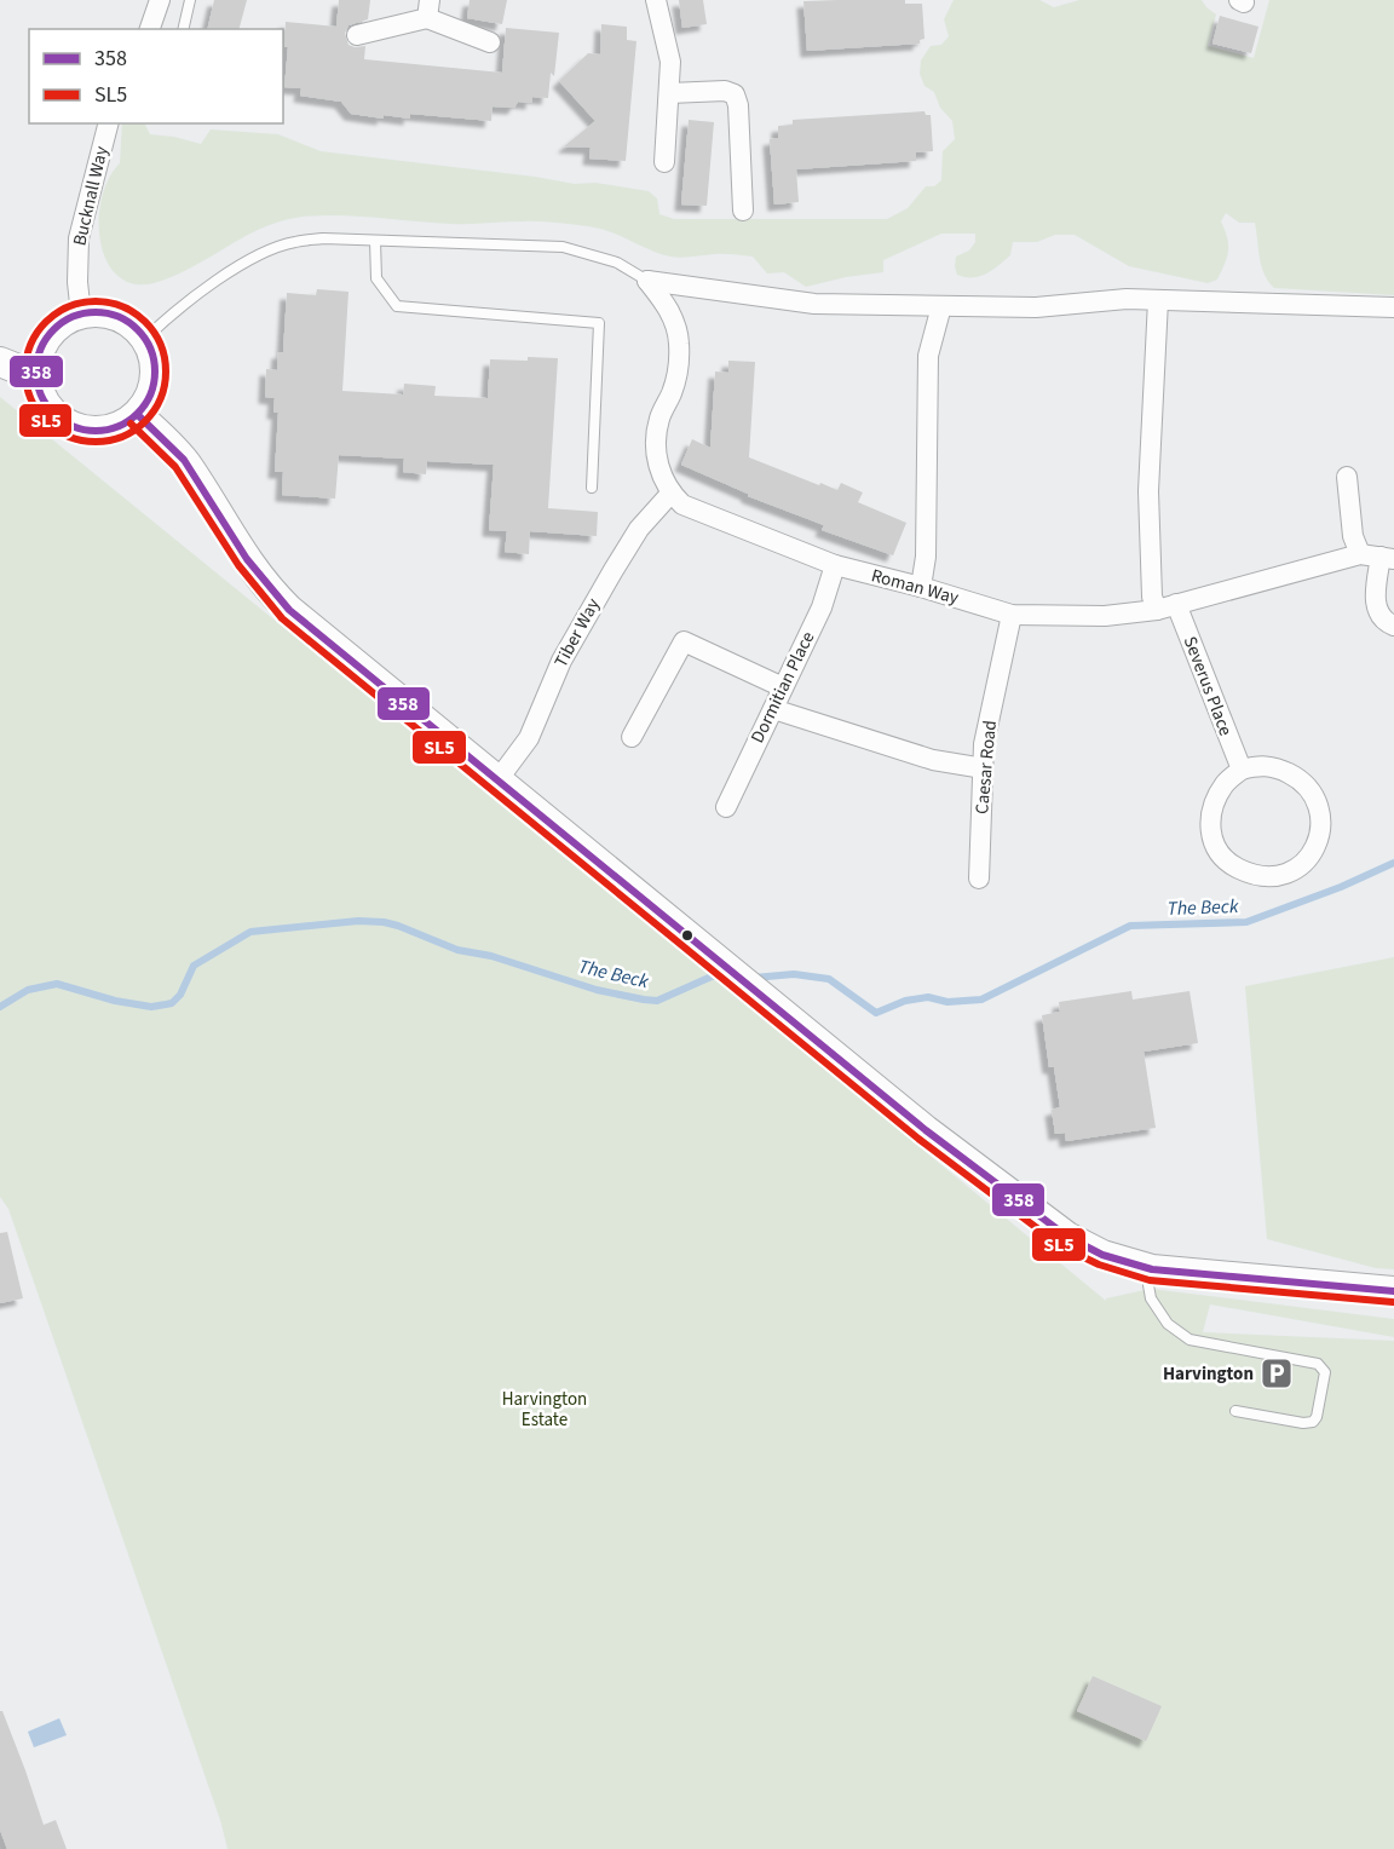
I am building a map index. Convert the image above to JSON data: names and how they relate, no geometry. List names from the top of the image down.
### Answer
{
  "streets": {
    "street": [
      "Bucknall Way",
      "Roman Way",
      "Tiber Way",
      "Severus Place",
      "Dormitian Place",
      "Caesar Road"
    ]
  },
  "crossings": [
    ["Roman Way", "Tiber Way"],
    ["Roman Way", "Severus Place"],
    ["Roman Way", "Dormitian Place"],
    ["Roman Way", "Caesar Road"]
  ],
  "water": ["The Beck"],
  "parks": ["Harvington Estate"],
  "places": {
    "parking": ["Harvington"]
  },
  "lines": ["transit line SL5", "transit line 358"],
  "legend": ["358", "SL5"]
}
